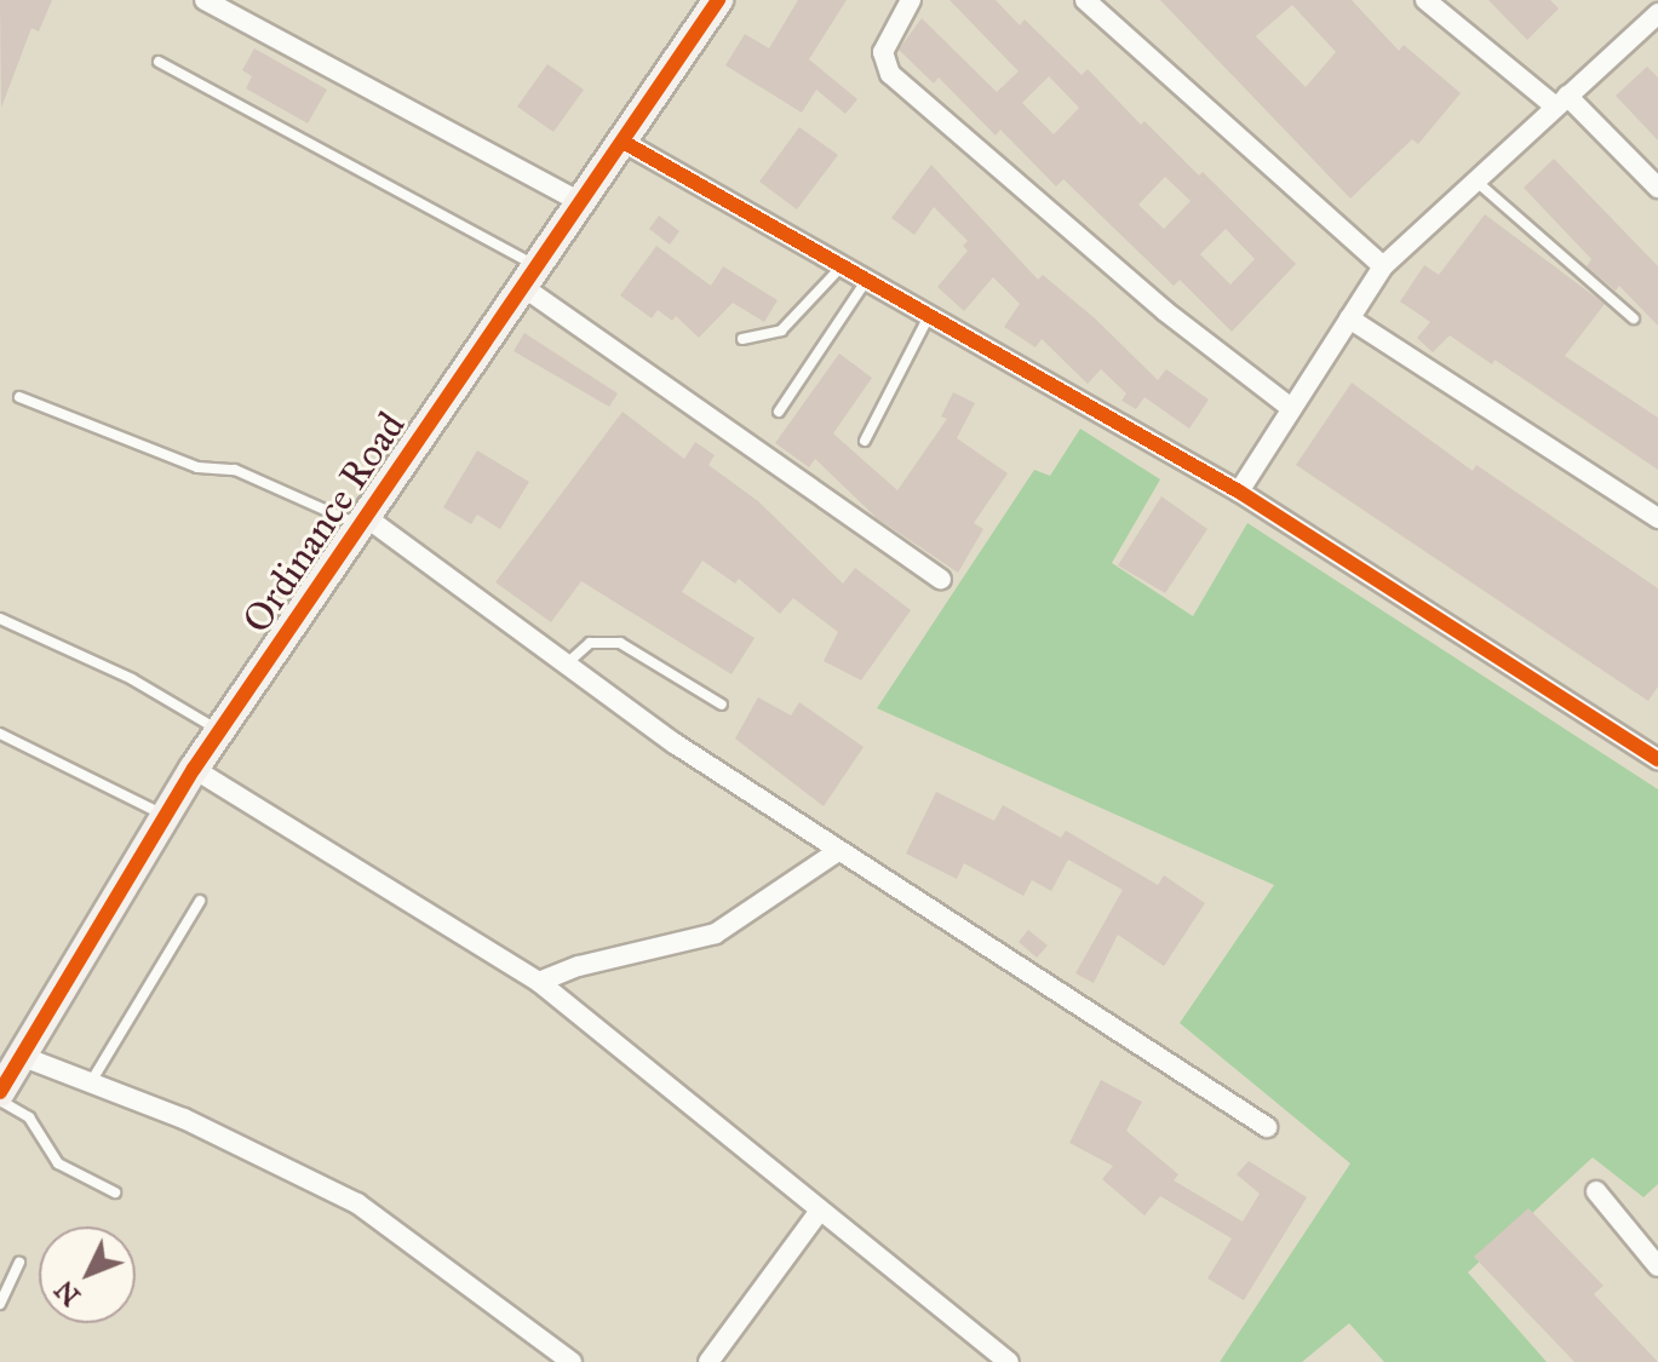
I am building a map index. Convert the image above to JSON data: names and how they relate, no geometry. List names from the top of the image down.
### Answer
{
  "streets": {
    "street": ["Ordinance Road"]
  },
  "north": "bottom left"
}
